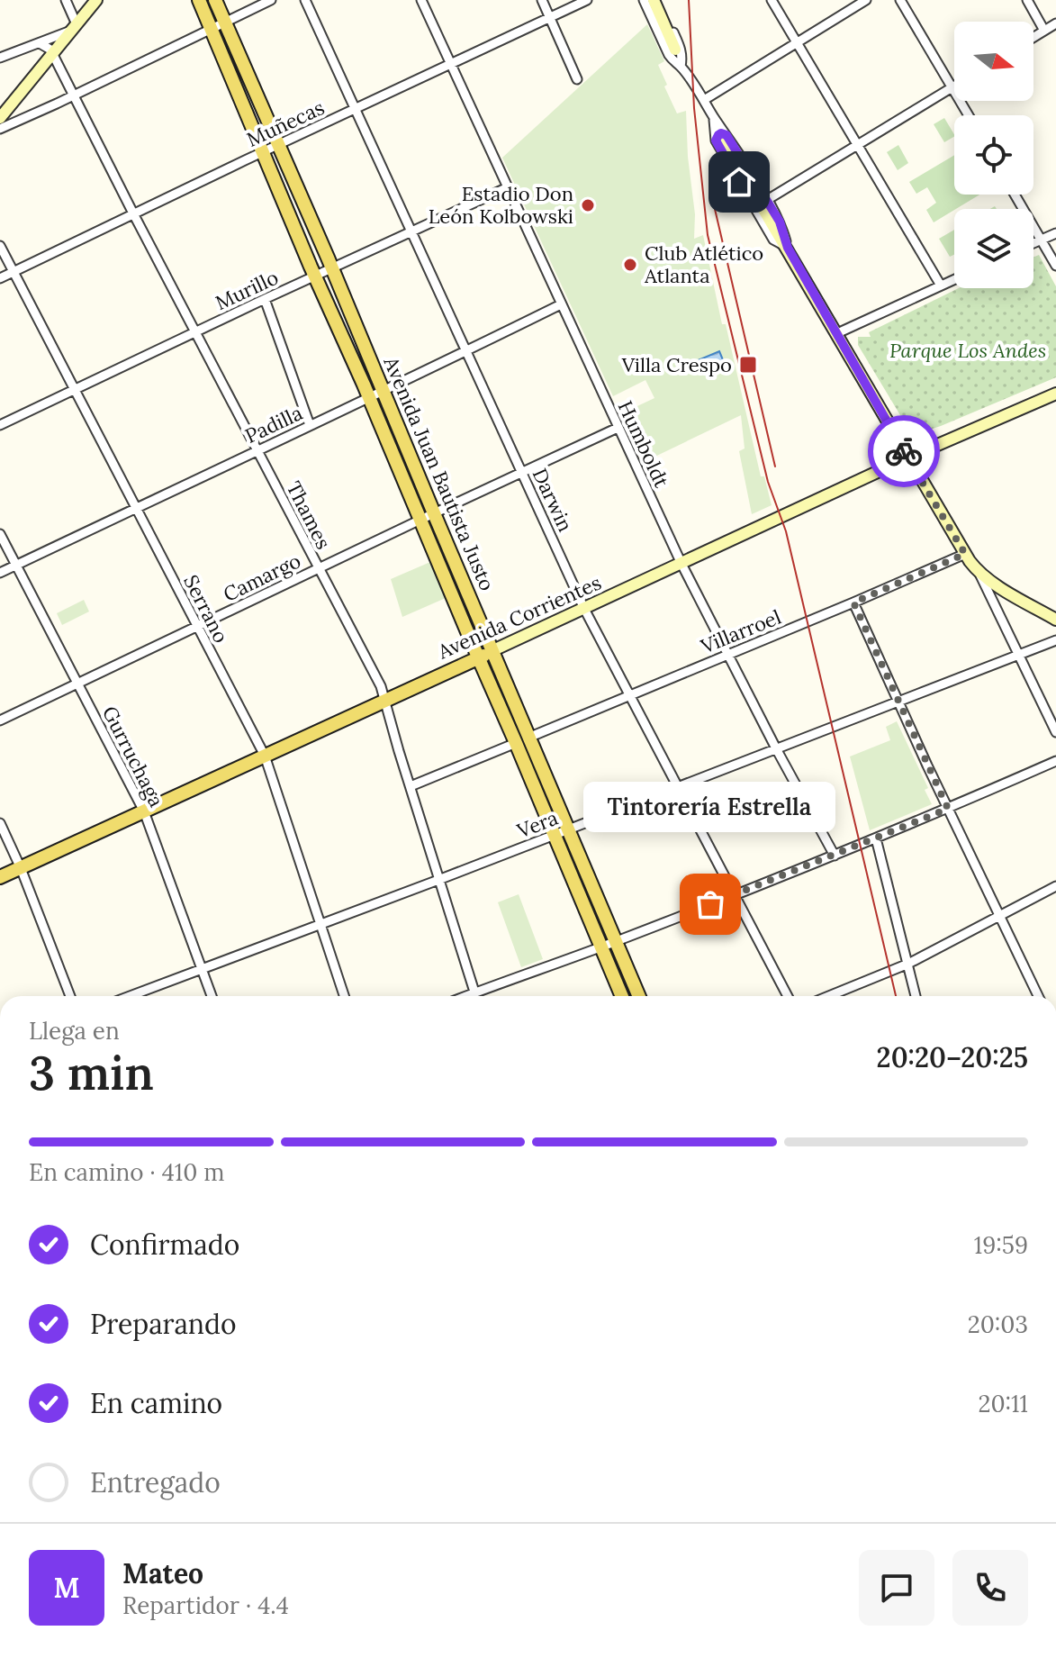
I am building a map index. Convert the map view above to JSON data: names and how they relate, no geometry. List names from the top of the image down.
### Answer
{
  "streets": {
    "main road": ["Avenida Juan Bautista Justo", "Avenida Corrientes"],
    "street": [
      "Muñecas",
      "Murillo",
      "Padilla",
      "Humboldt",
      "Darwin",
      "Thames",
      "Camargo",
      "Serrano",
      "Villarroel",
      "Gurruchaga",
      "Vera"
    ]
  },
  "crossings": [
    ["Muñecas", "Humboldt"],
    ["Muñecas", "Avenida Juan Bautista Justo"],
    ["Muñecas", "Darwin"],
    ["Muñecas", "Thames"],
    ["Muñecas", "Serrano"],
    ["Murillo", "Humboldt"],
    ["Murillo", "Avenida Juan Bautista Justo"],
    ["Murillo", "Darwin"],
    ["Murillo", "Thames"],
    ["Murillo", "Serrano"],
    ["Padilla", "Humboldt"],
    ["Padilla", "Avenida Juan Bautista Justo"],
    ["Padilla", "Darwin"],
    ["Padilla", "Thames"],
    ["Padilla", "Serrano"],
    ["Padilla", "Gurruchaga"],
    ["Humboldt", "Camargo"],
    ["Humboldt", "Avenida Corrientes"],
    ["Humboldt", "Villarroel"],
    ["Humboldt", "Vera"],
    ["Avenida Juan Bautista Justo", "Camargo"],
    ["Avenida Juan Bautista Justo", "Avenida Corrientes"],
    ["Avenida Juan Bautista Justo", "Villarroel"],
    ["Avenida Juan Bautista Justo", "Vera"],
    ["Darwin", "Camargo"],
    ["Darwin", "Avenida Corrientes"],
    ["Darwin", "Villarroel"],
    ["Darwin", "Vera"],
    ["Thames", "Camargo"],
    ["Thames", "Avenida Corrientes"],
    ["Thames", "Villarroel"],
    ["Thames", "Vera"],
    ["Camargo", "Serrano"],
    ["Camargo", "Gurruchaga"],
    ["Serrano", "Avenida Corrientes"],
    ["Serrano", "Vera"],
    ["Avenida Corrientes", "Gurruchaga"],
    ["Gurruchaga", "Vera"]
  ],
  "parks": ["Parque Los Andes"],
  "places": {
    "other": ["Estadio Don León Kolbowski", "Club Atlético Atlanta", "Tintorería Estrella"],
    "transit": ["Villa Crespo"]
  },
  "north": "right",
  "page": {
    "bubble": "Tintorería Estrella",
    "heading": ["3 min", "Llega en", "20:20–20:25"],
    "panel": ["Mateo", "Repartidor · 4.4"],
    "bar": "En camino · 410 m",
    "list": [
      ["Confirmado", "19:59"],
      ["Preparando", "20:03"],
      ["En camino", "20:11"],
      "Entregado"
    ],
    "round": "M"
  }
}
